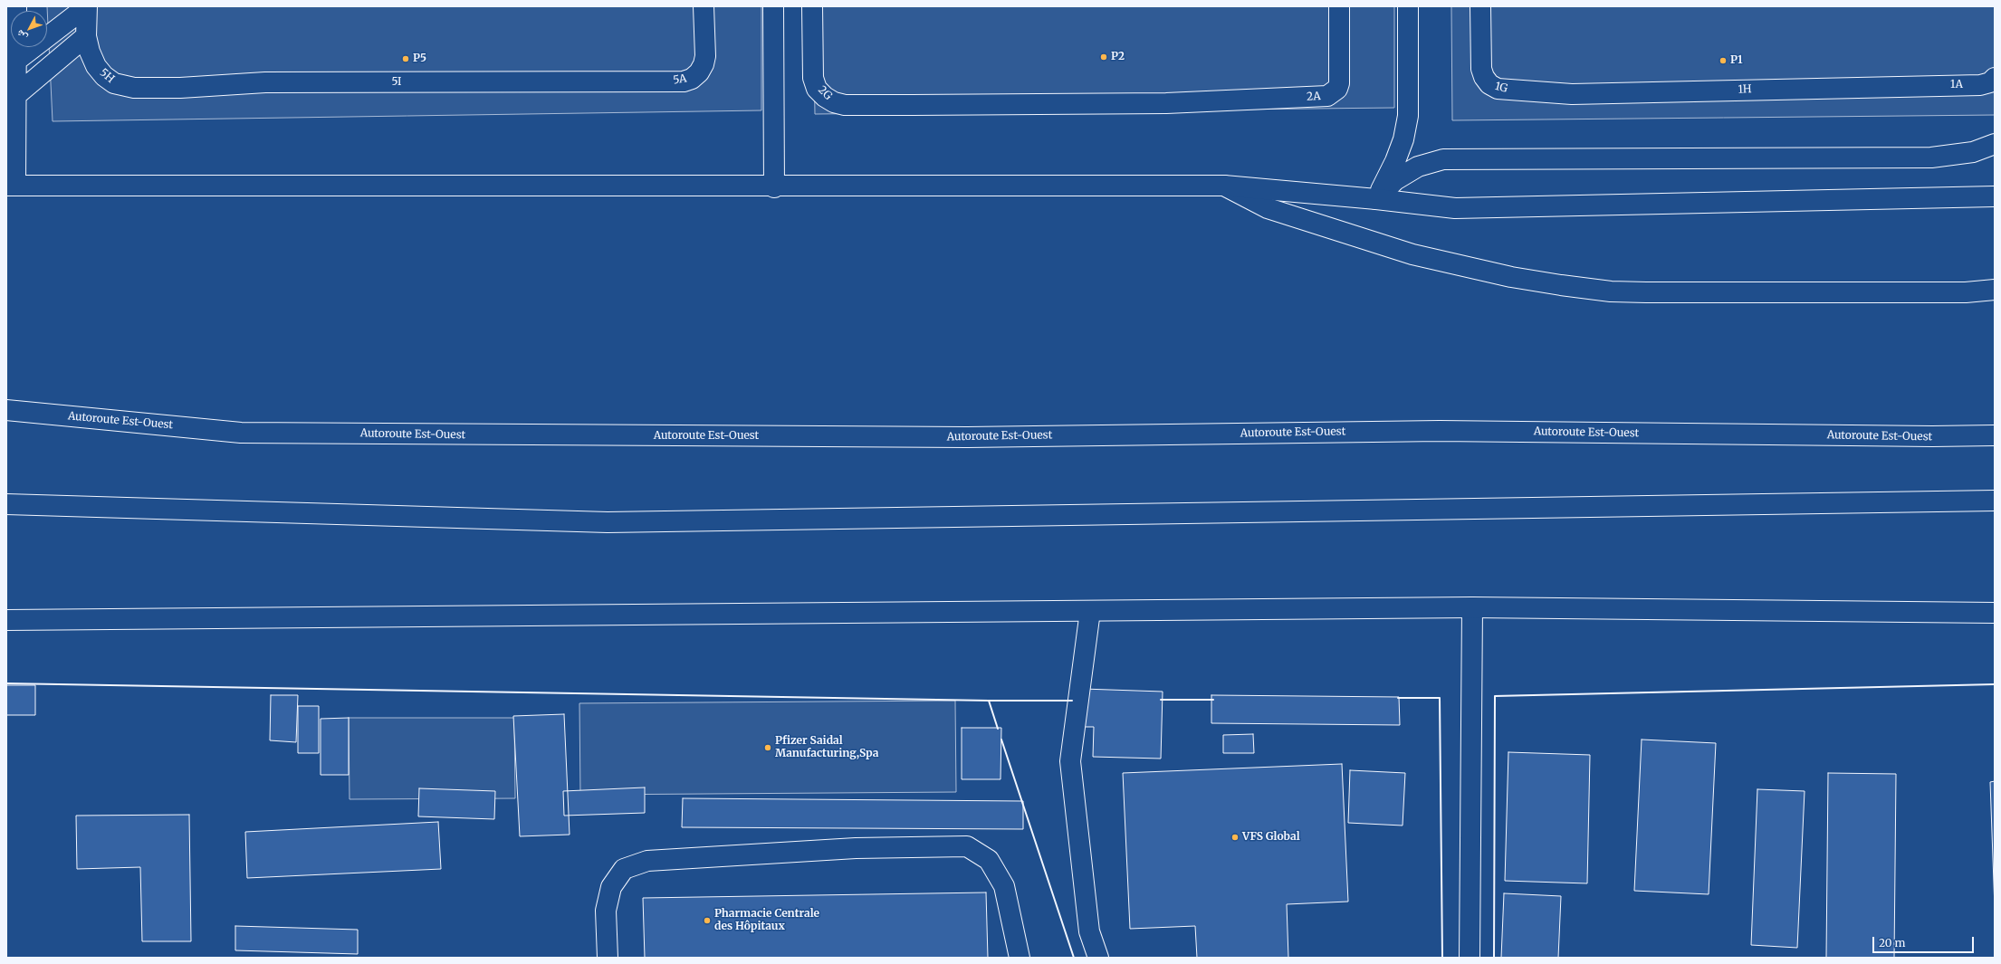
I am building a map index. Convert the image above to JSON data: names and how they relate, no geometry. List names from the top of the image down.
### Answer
{
  "streets": {
    "main road": [
      "5H",
      "5A",
      "5I",
      "1A",
      "1G",
      "1H",
      "2G",
      "2A",
      "Autoroute Est-Ouest"
    ]
  },
  "crossings": [
    ["5H", "5I"],
    ["5A", "5I"],
    ["1A", "1H"],
    ["1G", "1H"],
    ["2G", "2A"]
  ],
  "places": [
    "P2",
    "P5",
    "P1",
    "Pfizer Saidal Manufacturing,Spa",
    "VFS Global",
    "Pharmacie Centrale des Hôpitaux"
  ],
  "scale_bar": "20 m",
  "north": "bottom left"
}
